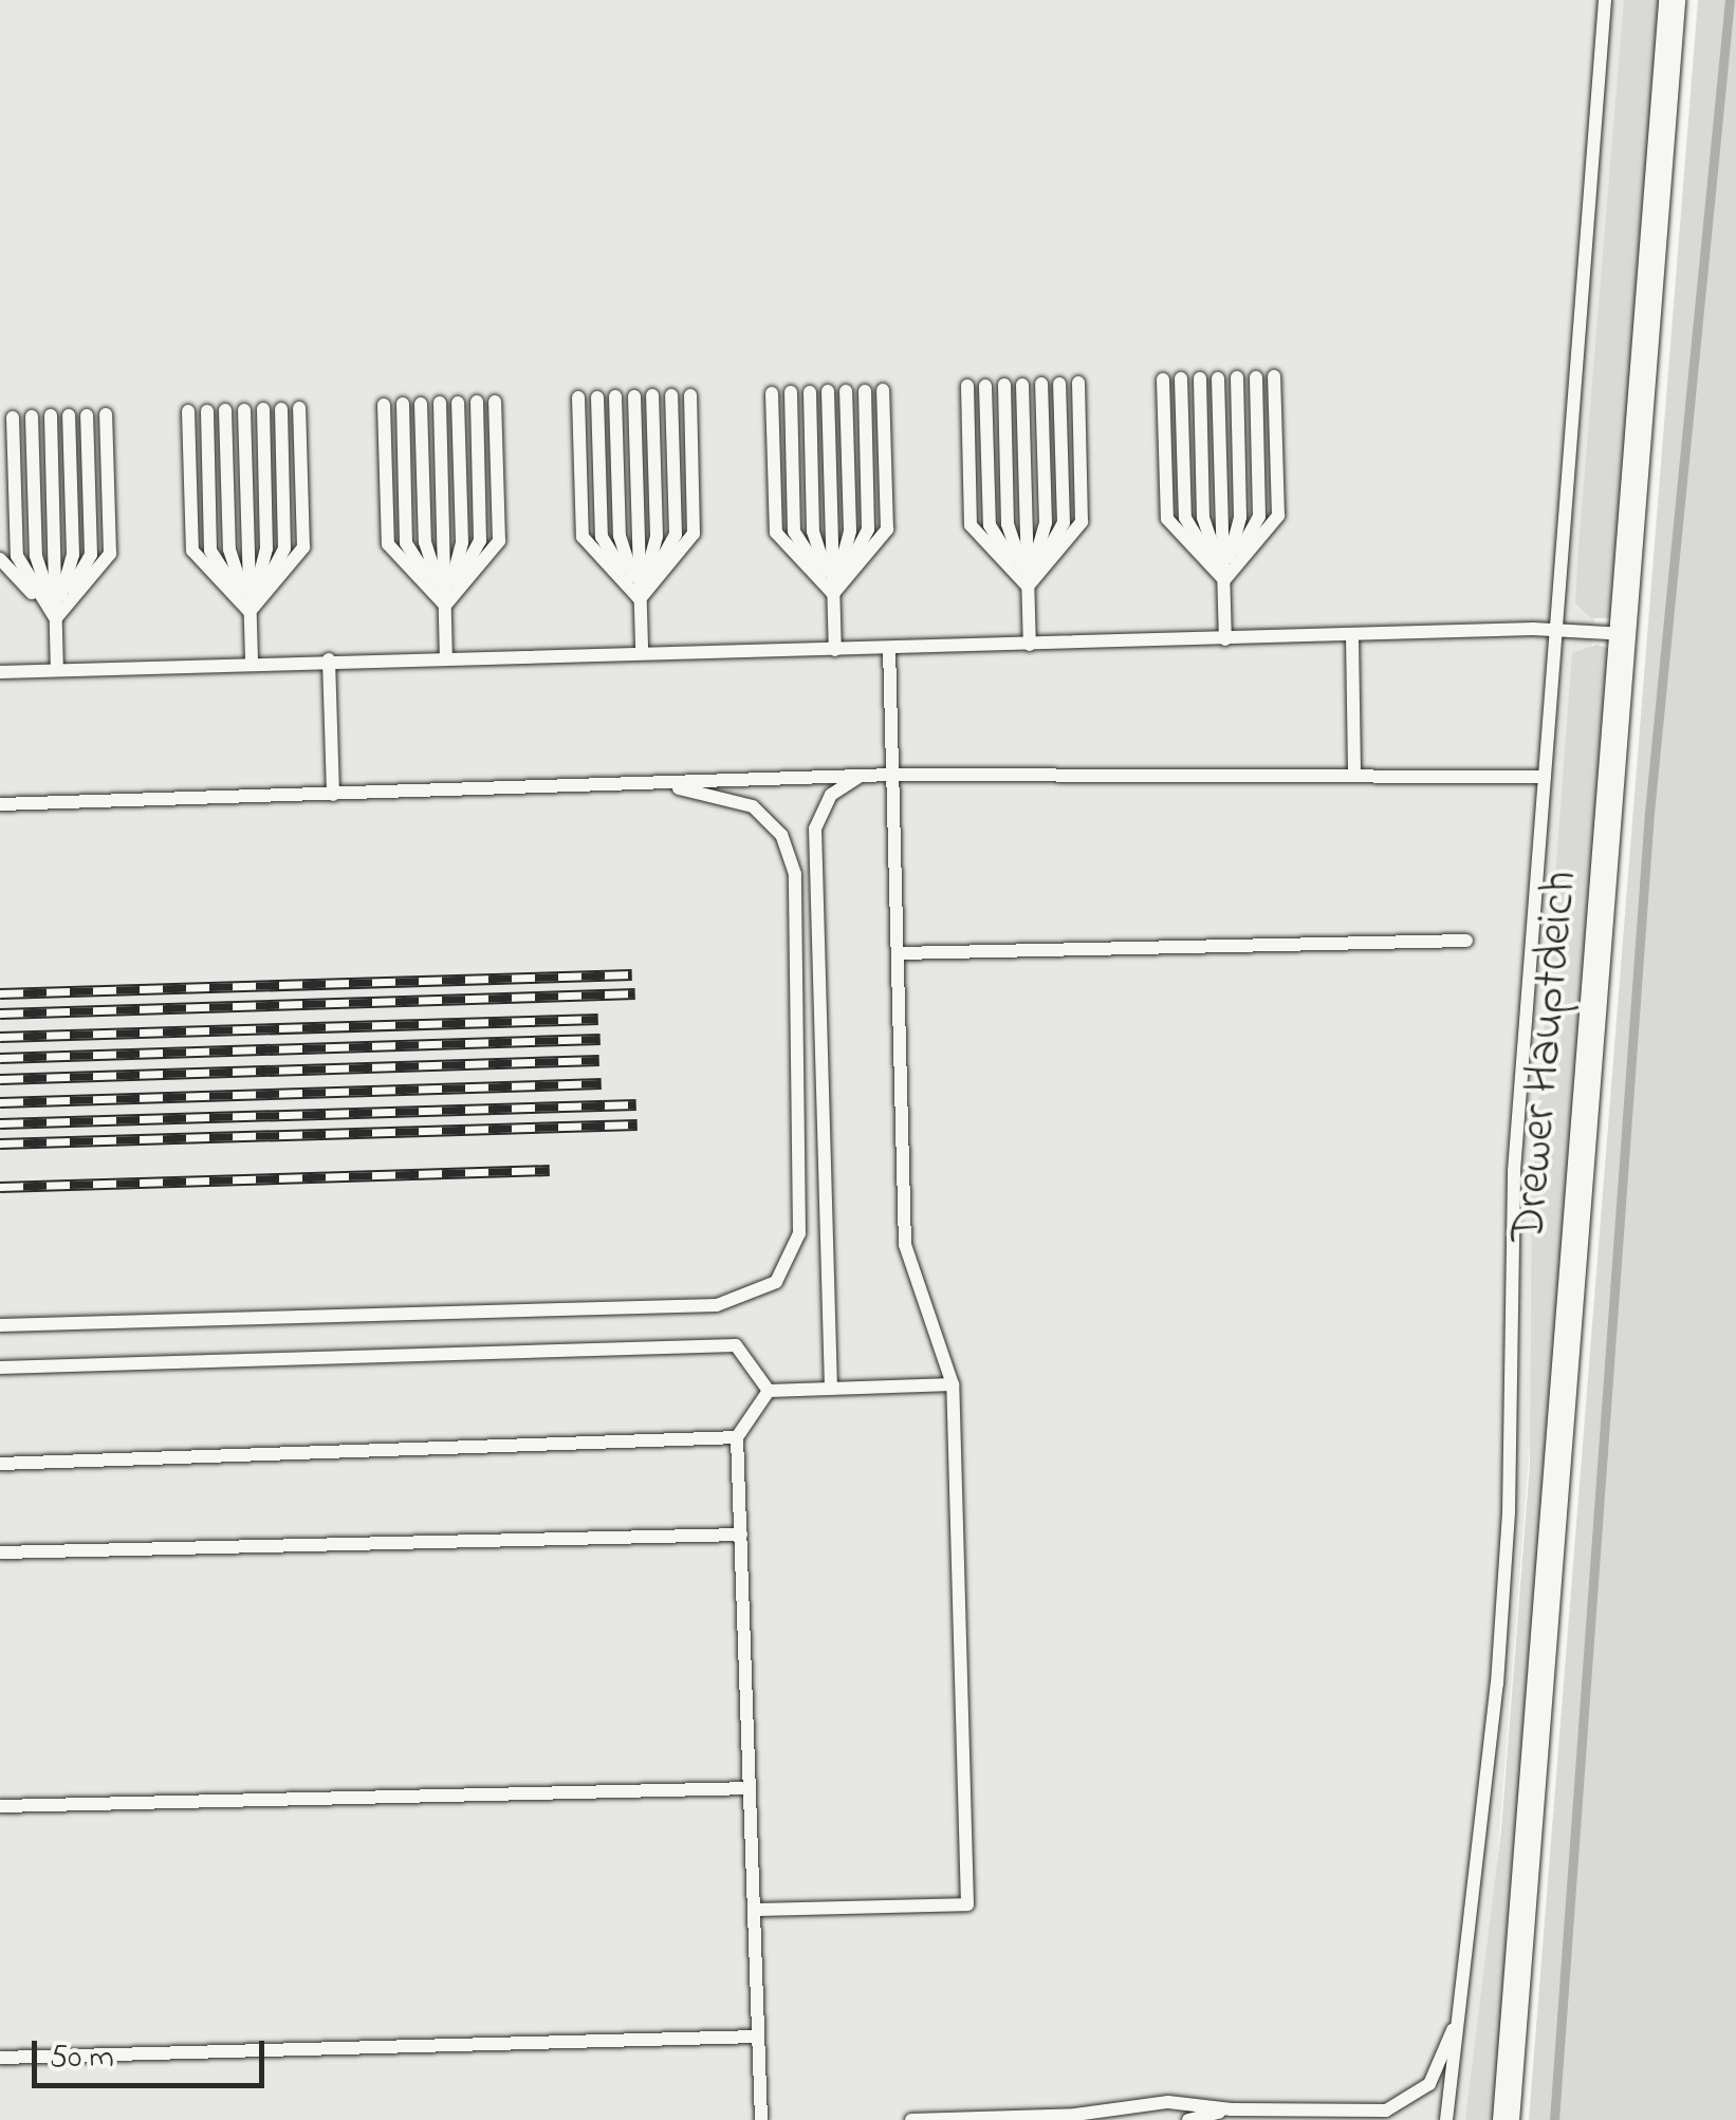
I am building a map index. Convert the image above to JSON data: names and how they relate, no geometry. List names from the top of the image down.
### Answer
{
  "streets": {
    "street": ["Drewer Hauptdeich"]
  },
  "scale_bar": "50 m"
}
